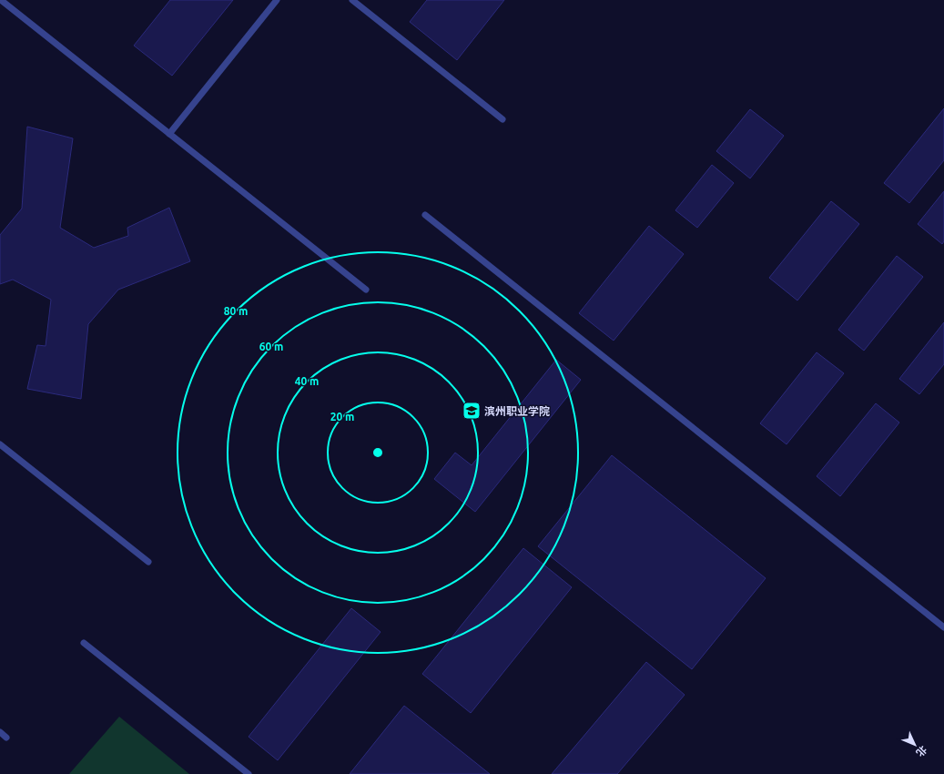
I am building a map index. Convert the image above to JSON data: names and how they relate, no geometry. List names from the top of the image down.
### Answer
{
  "places": {
    "school or university": ["滨州职业学院"]
  },
  "north": "bottom right",
  "rings": [
    "80 m",
    "60 m",
    "40 m",
    "20 m"
  ]
}
